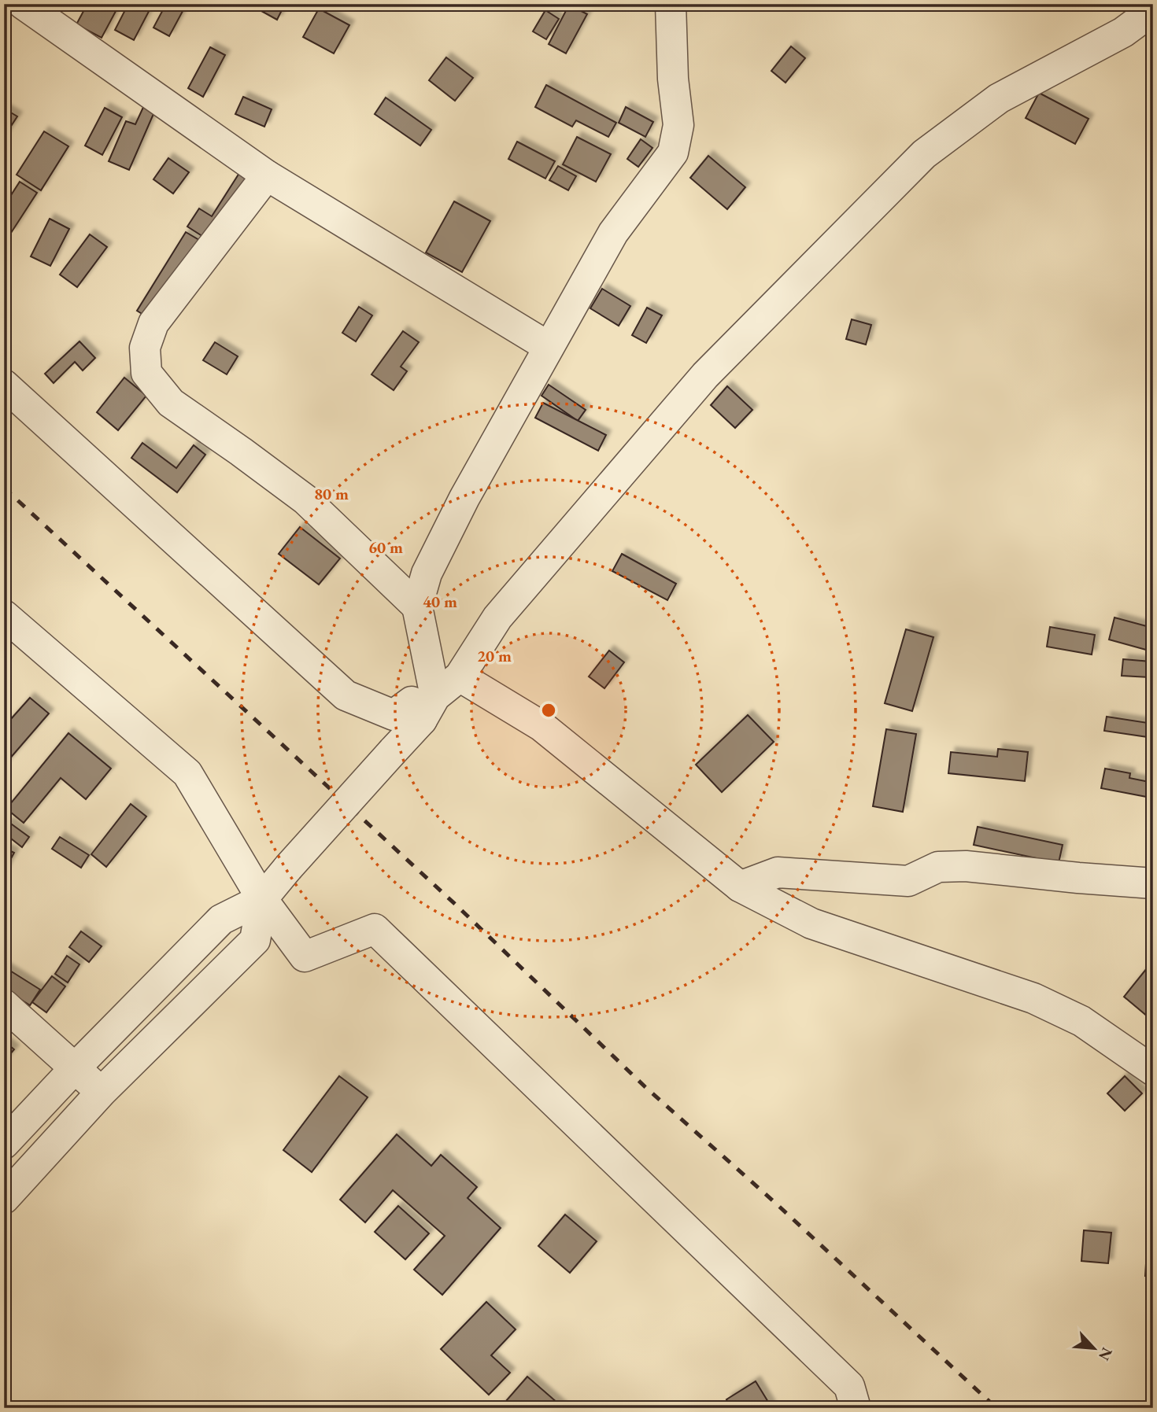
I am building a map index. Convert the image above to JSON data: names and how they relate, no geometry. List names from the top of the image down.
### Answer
{
  "north": "bottom right",
  "rings": [
    "80 m",
    "60 m",
    "40 m",
    "20 m"
  ]
}
